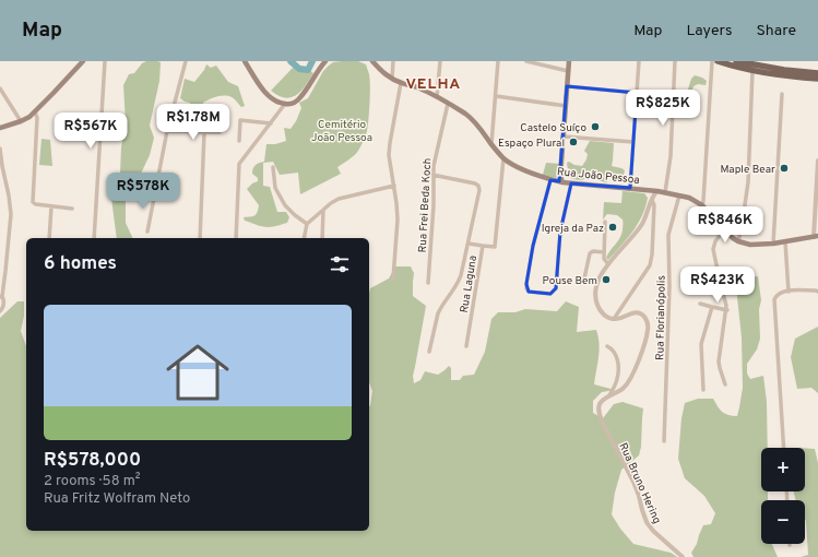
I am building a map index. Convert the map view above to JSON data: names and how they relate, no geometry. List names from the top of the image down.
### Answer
{
  "streets": {
    "main road": ["Rua João Pessoa"],
    "street": [
      "Rua Frei Beda Koch",
      "Rua Laguna",
      "Rua Florianópolis",
      "Rua Bruno Hering"
    ]
  },
  "crossings": [
    ["Rua João Pessoa", "Rua Frei Beda Koch"],
    ["Rua João Pessoa", "Rua Laguna"],
    ["Rua João Pessoa", "Rua Florianópolis"]
  ],
  "districts": ["VELHA"],
  "parks": ["Cemitério João Pessoa"],
  "places": [
    "Castelo Suíço",
    "Espaço Plural",
    "Maple Bear",
    "Igreja da Paz",
    "Pouse Bem"
  ],
  "page": {
    "header": "Map",
    "nav": ["Map", "Layers", "Share"],
    "price": [
      "R$825K",
      "R$1.78M",
      "R$567K",
      "R$578K",
      "R$846K",
      "R$423K"
    ],
    "heading": "6 homes",
    "list": [
      {
        "name": "R$578,000",
        "note": "2 rooms · 58 m² · Rua Fritz Wolfram Neto"
      }
    ],
    "map_buttons": ["+", "−"]
  }
}
